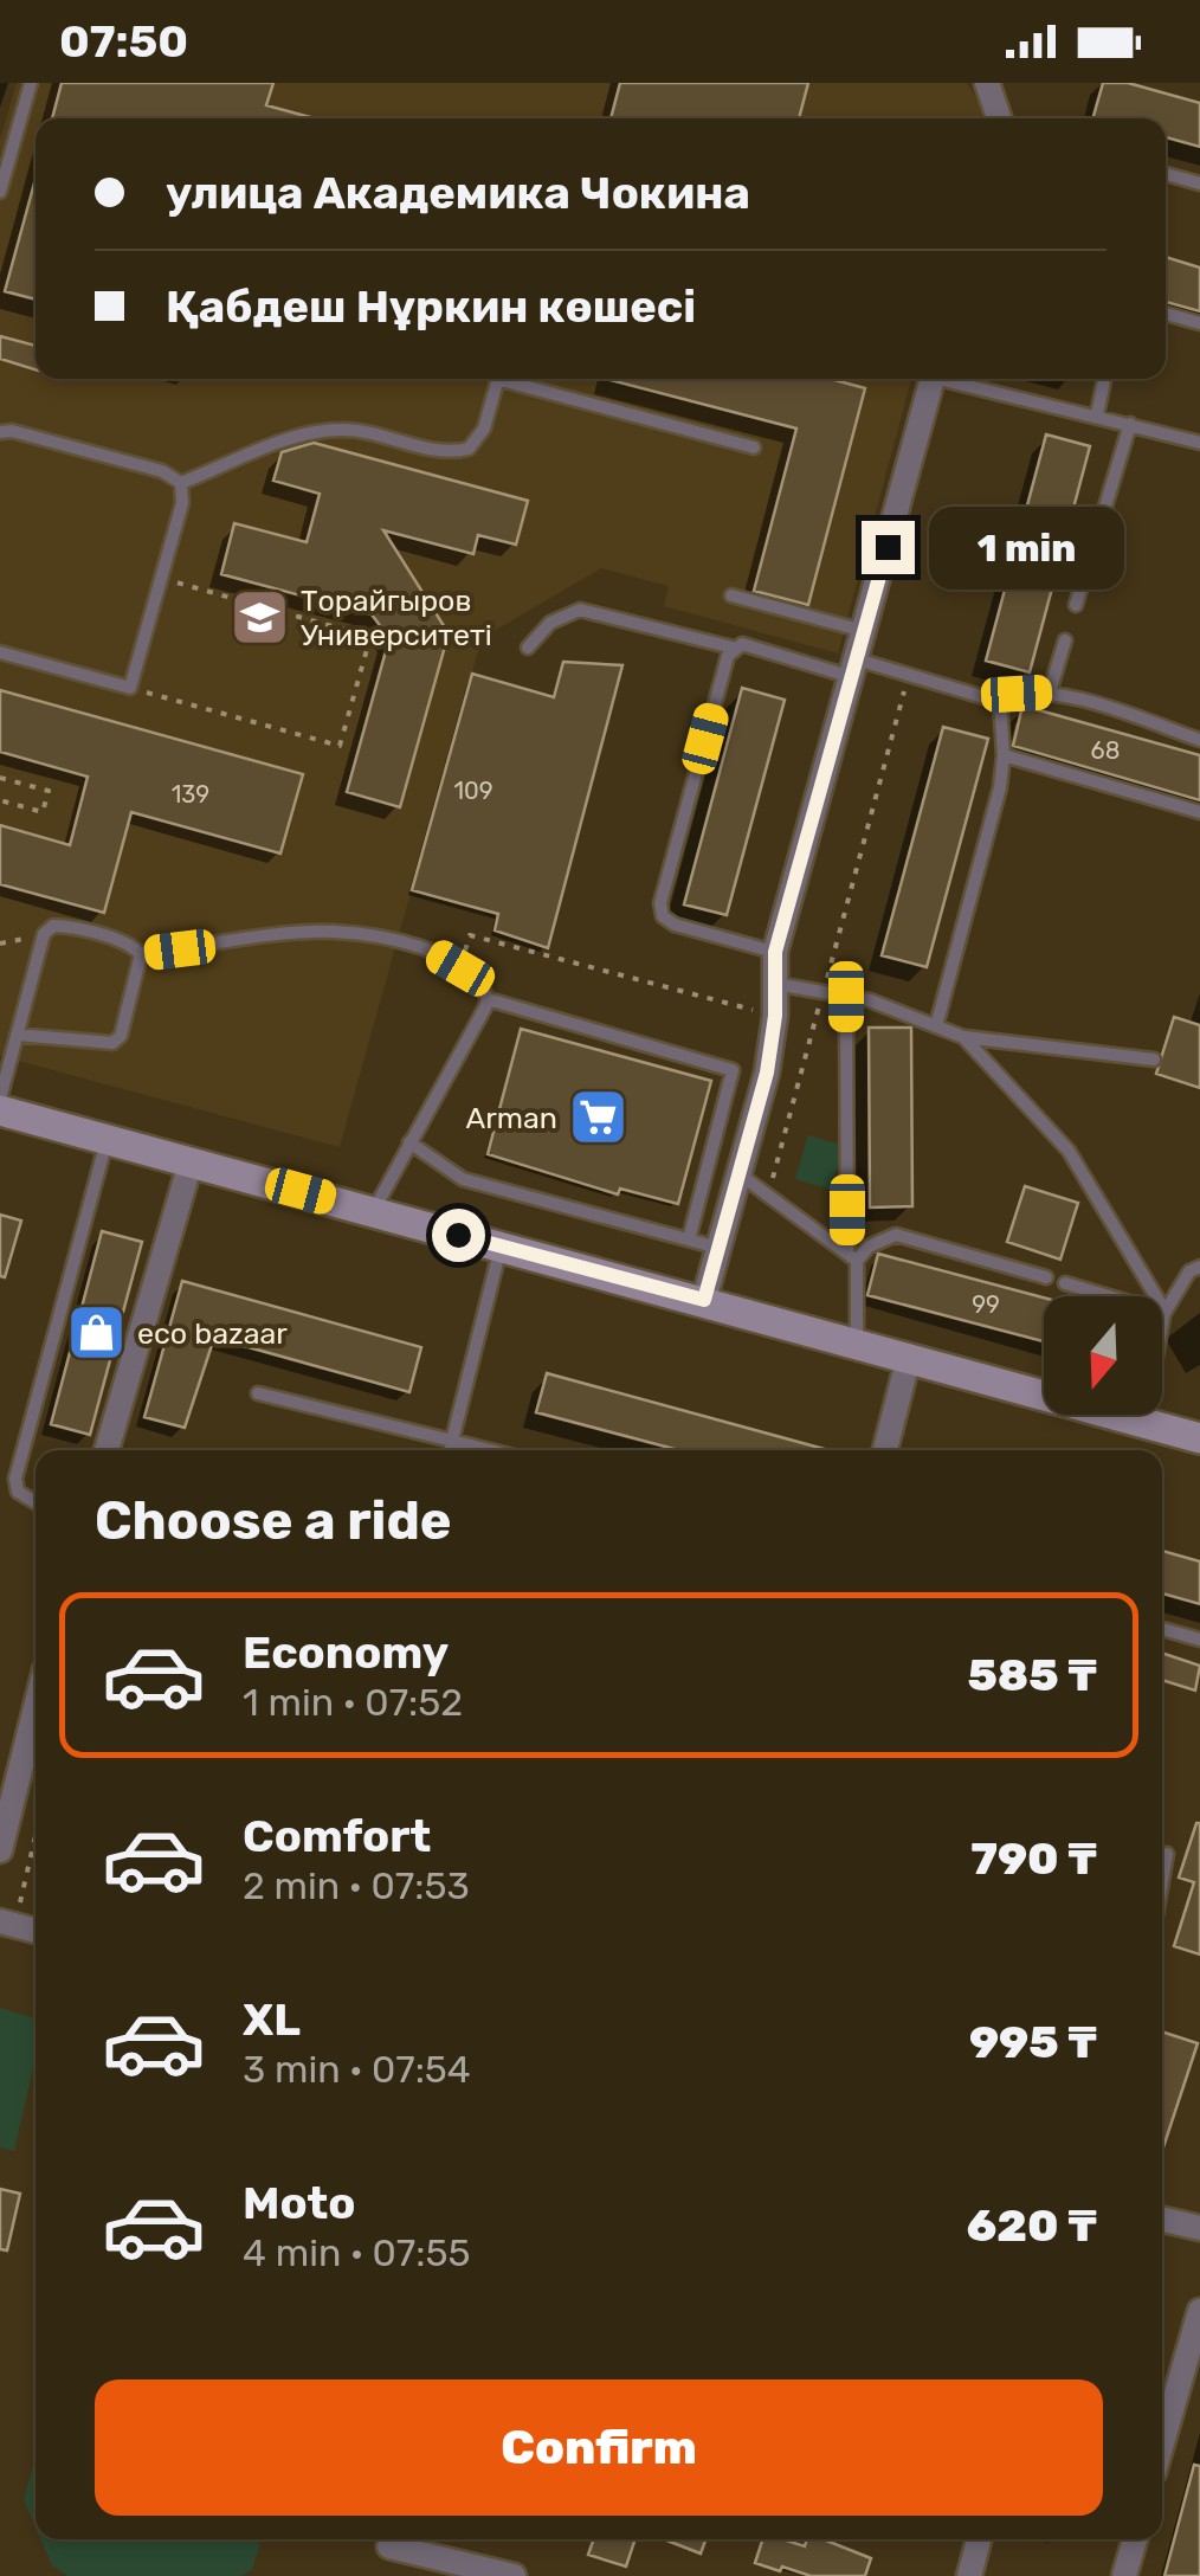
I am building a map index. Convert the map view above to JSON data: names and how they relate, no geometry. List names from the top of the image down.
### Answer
{
  "places": {
    "school or university": ["Торайгыров Университеті"],
    "supermarket": ["Arman"],
    "shop": ["eco bazaar"]
  },
  "house_numbers": [
    "68",
    "109",
    "139",
    "99"
  ],
  "north": "bottom",
  "page": {
    "status": "07:50",
    "banner": ["улица Академика Чокина", "Қабдеш Нұркин көшесі"],
    "bubble": "1 min",
    "heading": "Choose a ride",
    "list": [
      {
        "name": "Economy",
        "note": "1 min · 07:52",
        "value": "585 ₸"
      },
      {
        "name": "Comfort",
        "note": "2 min · 07:53",
        "value": "790 ₸"
      },
      {
        "name": "XL",
        "note": "3 min · 07:54",
        "value": "995 ₸"
      },
      {
        "name": "Moto",
        "note": "4 min · 07:55",
        "value": "620 ₸"
      }
    ],
    "buttons": "Confirm"
  }
}
